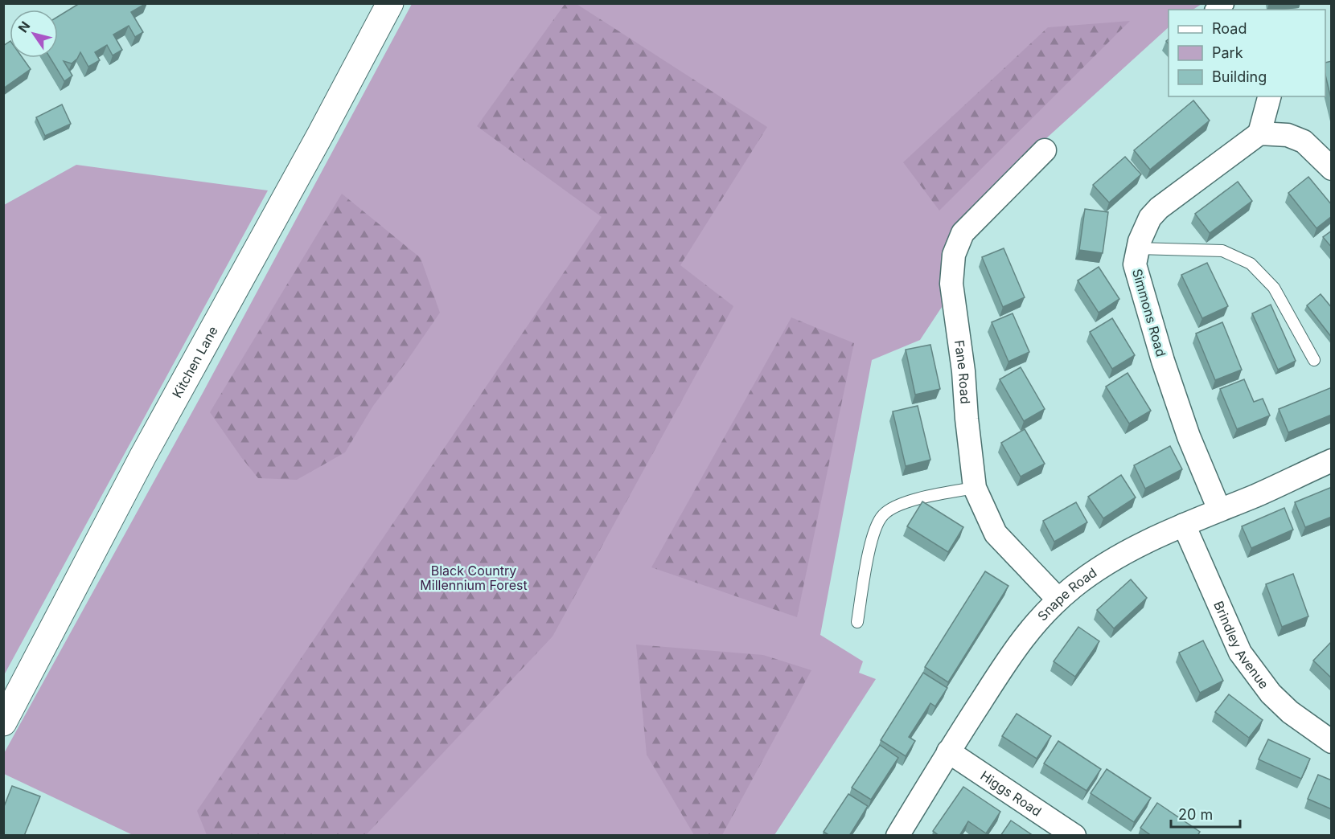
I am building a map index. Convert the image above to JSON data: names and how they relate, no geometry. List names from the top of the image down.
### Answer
{
  "streets": {
    "street": [
      "Simmons Road",
      "Kitchen Lane",
      "Fane Road",
      "Snape Road",
      "Brindley Avenue",
      "Higgs Road"
    ]
  },
  "crossings": [
    ["Simmons Road", "Snape Road"],
    ["Fane Road", "Snape Road"],
    ["Snape Road", "Brindley Avenue"],
    ["Snape Road", "Higgs Road"]
  ],
  "parks": ["Black Country Millennium Forest"],
  "legend": ["Road", "Park", "Building"],
  "scale_bar": "20 m",
  "north": "top left"
}
